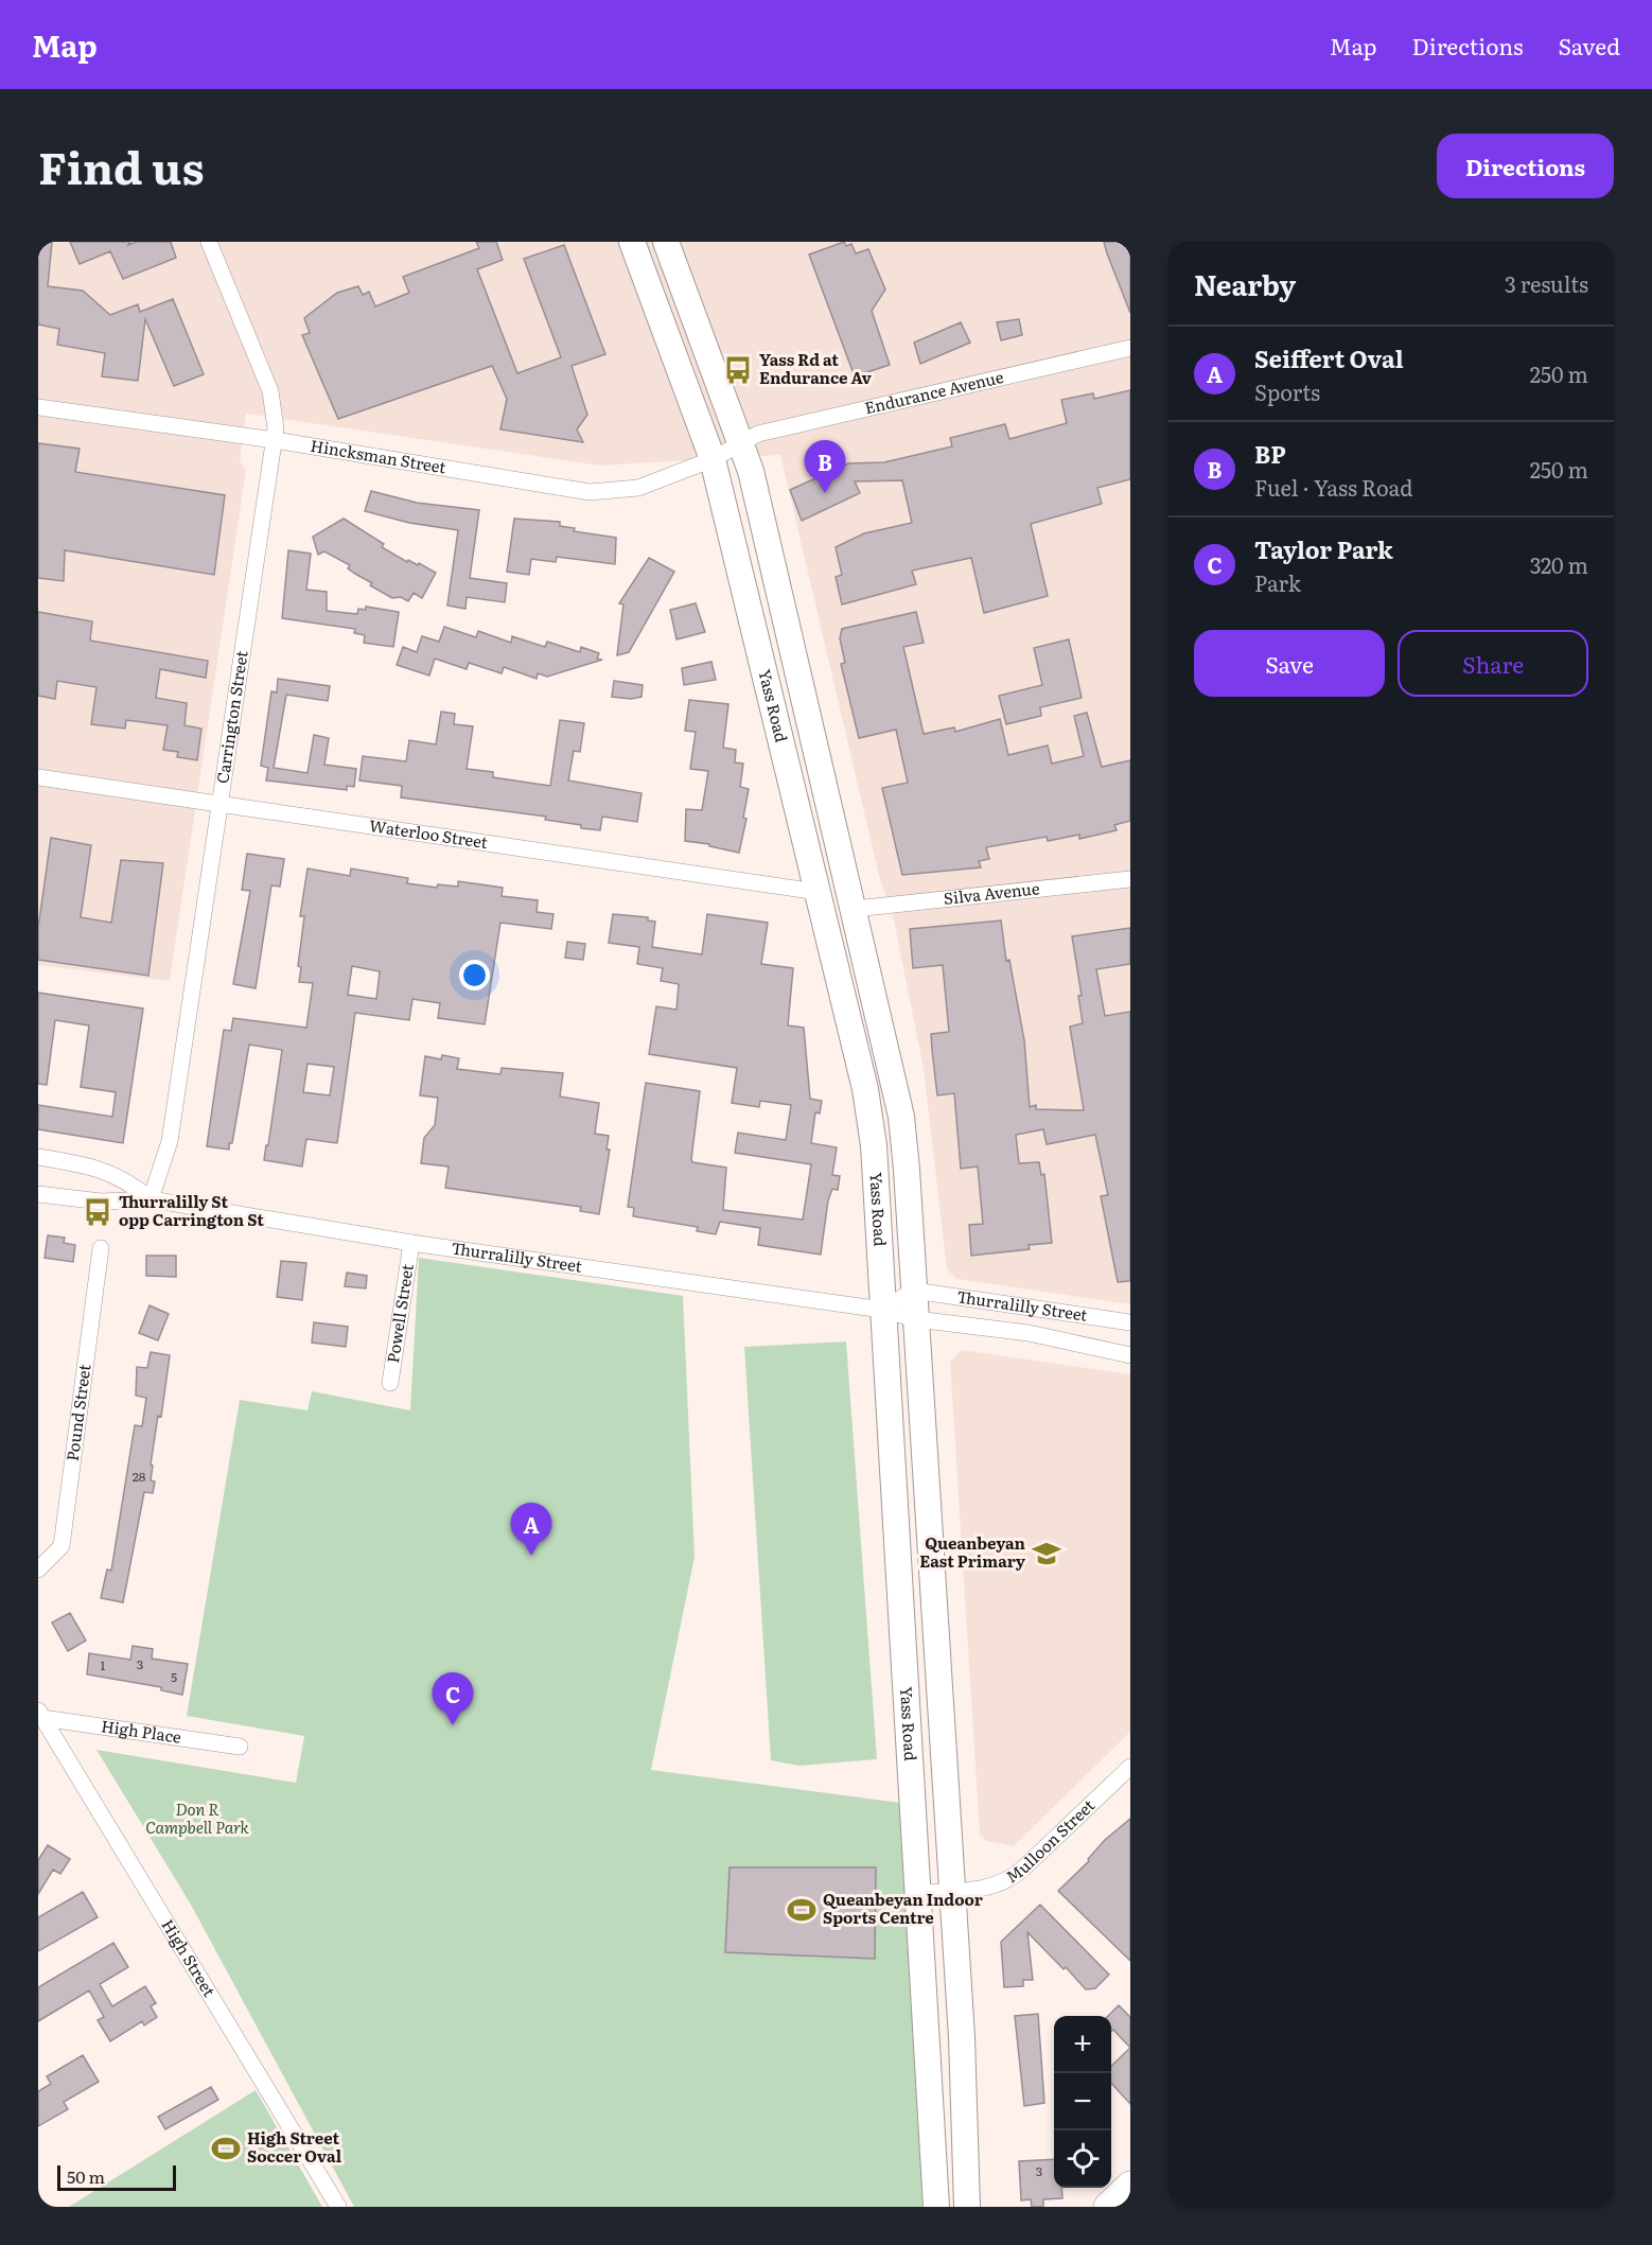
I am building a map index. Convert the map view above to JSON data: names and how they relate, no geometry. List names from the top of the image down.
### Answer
{
  "streets": {
    "main road": ["Yass Road"],
    "street": [
      "Endurance Avenue",
      "Hincksman Street",
      "Carrington Street",
      "Waterloo Street",
      "Silva Avenue",
      "Thurralilly Street",
      "Powell Street",
      "Pound Street",
      "High Place",
      "Mulloon Street",
      "High Street"
    ]
  },
  "crossings": [
    ["Endurance Avenue", "Hincksman Street"],
    ["Endurance Avenue", "Yass Road"],
    ["Hincksman Street", "Yass Road"],
    ["Hincksman Street", "Carrington Street"],
    ["Yass Road", "Waterloo Street"],
    ["Yass Road", "Silva Avenue"],
    ["Yass Road", "Thurralilly Street"],
    ["Yass Road", "Mulloon Street"],
    ["Carrington Street", "Waterloo Street"],
    ["Carrington Street", "Thurralilly Street"],
    ["Thurralilly Street", "Powell Street"],
    ["High Place", "High Street"]
  ],
  "parks": ["Don R Campbell Park"],
  "places": {
    "bus stop": ["Yass Rd at Endurance Av", "Thurralilly St opp Carrington St"],
    "school or university": ["Queanbeyan East Primary"],
    "sports": ["Queanbeyan Indoor Sports Centre", "High Street Soccer Oval"]
  },
  "house_numbers": [
    "28",
    "3",
    "1",
    "5",
    "3"
  ],
  "scale_bar": "50 m",
  "page": {
    "header": "Map",
    "nav": ["Map", "Directions", "Saved"],
    "title": "Find us",
    "buttons": [
      "Directions",
      ["Save", "Share"]
    ],
    "heading": ["Nearby", "3 results"],
    "list": [
      {
        "mark": "A",
        "name": "Seiffert Oval",
        "note": "Sports",
        "value": "250 m"
      },
      {
        "mark": "B",
        "name": "BP",
        "note": "Fuel · Yass Road",
        "value": "250 m"
      },
      {
        "mark": "C",
        "name": "Taylor Park",
        "note": "Park",
        "value": "320 m"
      }
    ],
    "pins": ["B", "A", "C"],
    "map_buttons": ["+", "−"],
    "scale": "50 m"
  }
}
